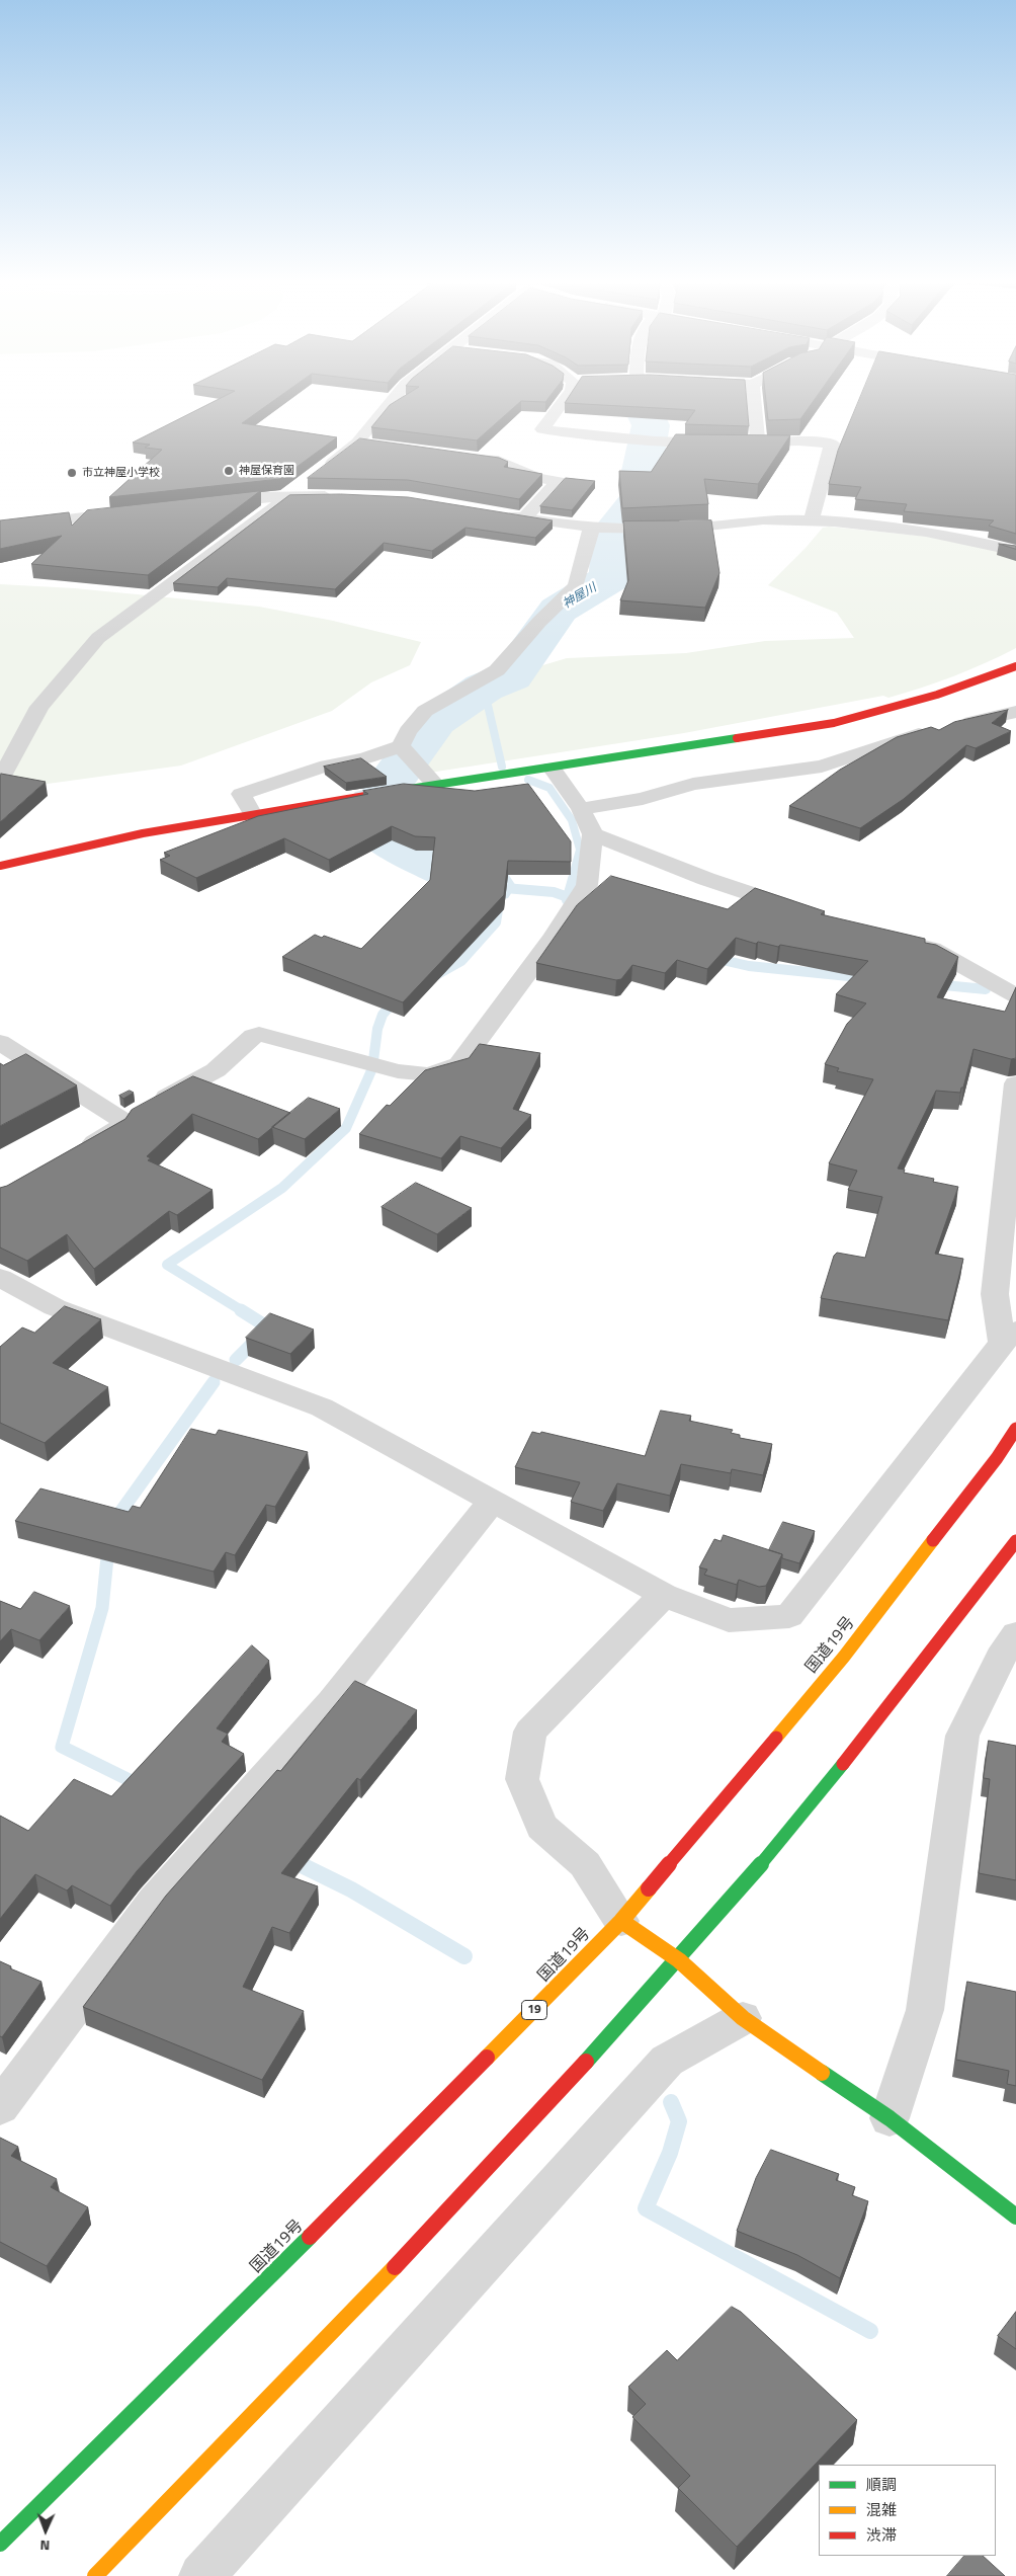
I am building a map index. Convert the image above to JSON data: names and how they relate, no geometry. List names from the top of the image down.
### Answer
{
  "streets": {
    "main road": ["国道19号", "19"]
  },
  "water": ["神屋川"],
  "places": ["神屋保育園", "市立神屋小学校"],
  "legend": ["順調", "混雑", "渋滞"],
  "north": "bottom"
}
